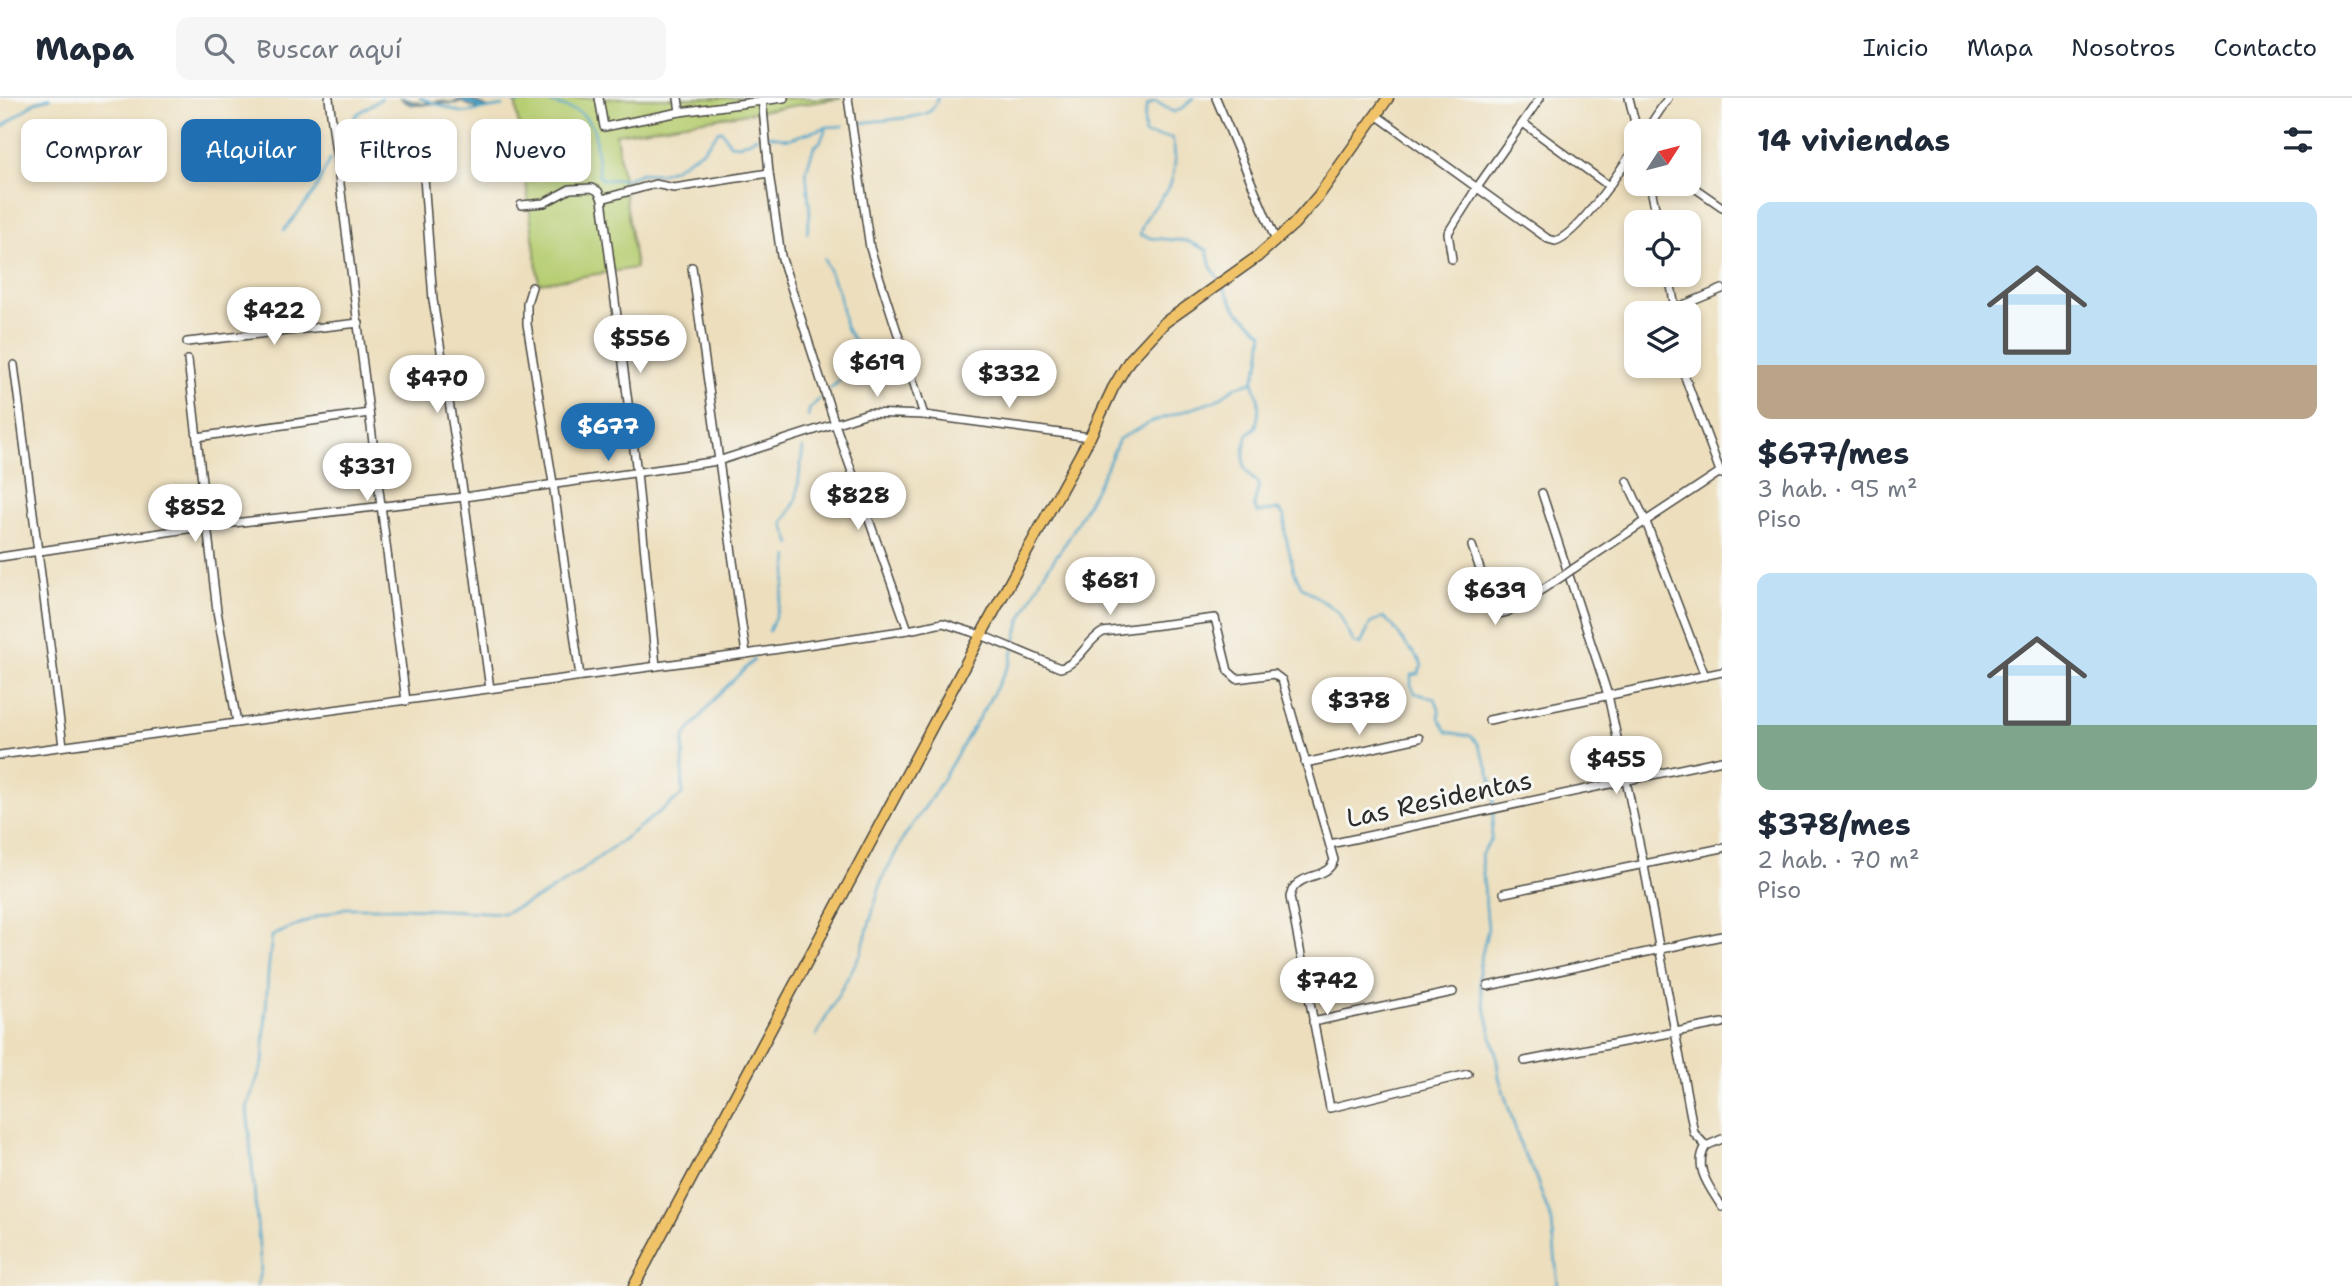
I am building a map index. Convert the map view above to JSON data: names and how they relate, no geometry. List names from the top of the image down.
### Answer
{
  "streets": {
    "street": ["Las Residentas"]
  },
  "north": "top right",
  "page": {
    "header": "Mapa",
    "search": "Buscar aquí",
    "nav": [
      "Inicio",
      "Mapa",
      "Nosotros",
      "Contacto"
    ],
    "heading": "14 viviendas",
    "chip": [
      "Comprar",
      "Alquilar",
      "Filtros",
      "Nuevo"
    ],
    "list": [
      {
        "name": "$677/mes",
        "note": "3 hab. · 95 m² · Piso"
      },
      {
        "name": "$378/mes",
        "note": "2 hab. · 70 m² · Piso"
      }
    ],
    "price": [
      "$422",
      "$556",
      "$619",
      "$332",
      "$470",
      "$677",
      "$331",
      "$828",
      "$852",
      "$681",
      "$639",
      "$378",
      "$455",
      "$742"
    ]
  }
}
